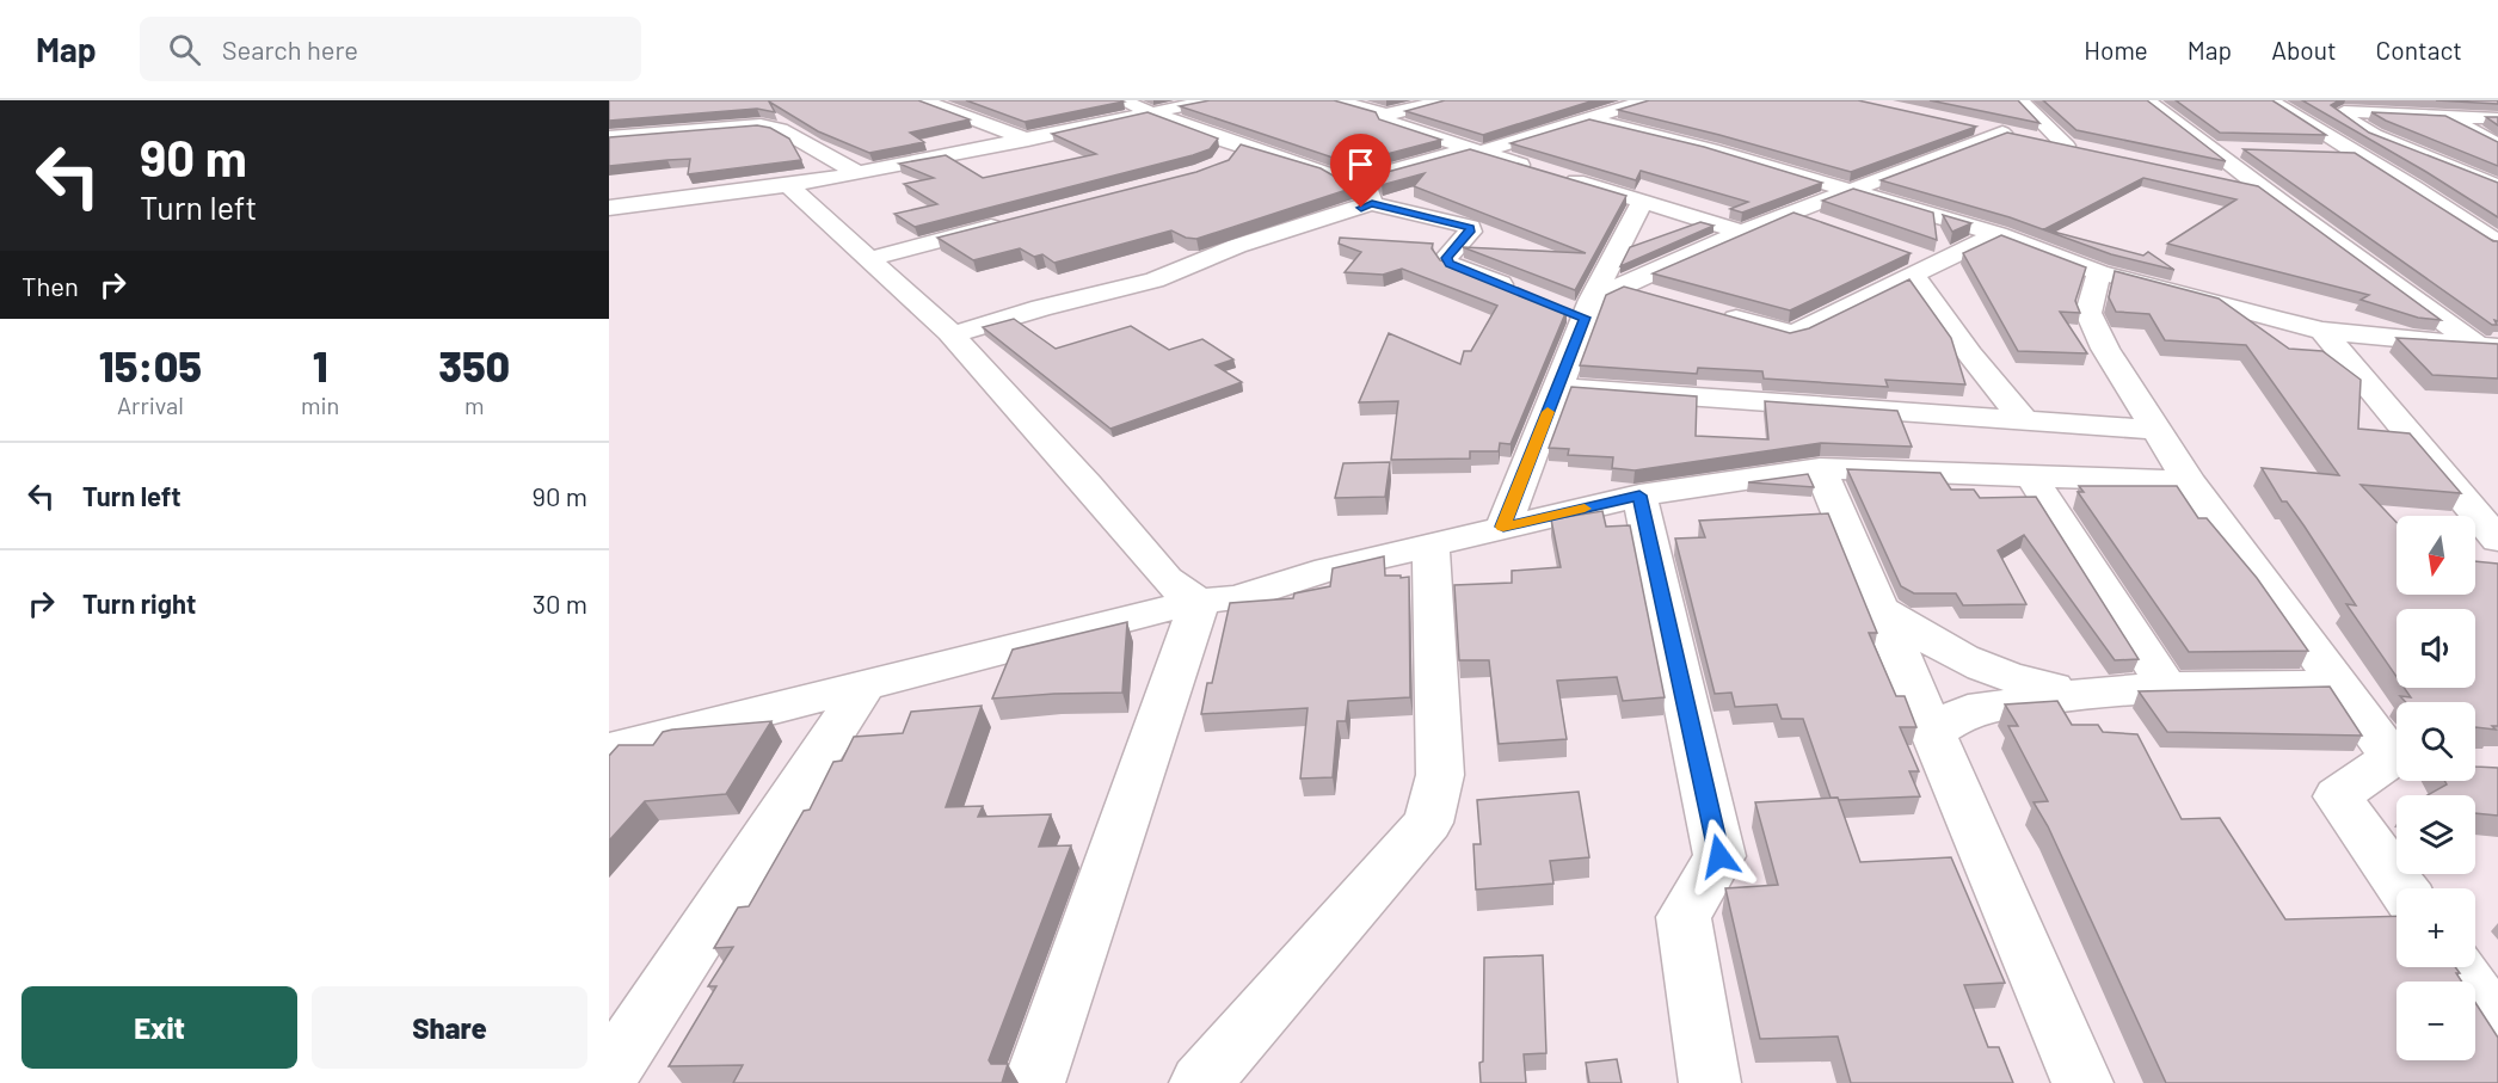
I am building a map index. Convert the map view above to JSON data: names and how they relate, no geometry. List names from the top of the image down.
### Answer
{
  "north": "bottom",
  "page": {
    "header": "Map",
    "search": "Search here",
    "nav": [
      "Home",
      "Map",
      "About",
      "Contact"
    ],
    "turn": ["90 m", "Turn left"],
    "then": "Then",
    "eta": [
      "15:05",
      "Arrival",
      "1",
      "min",
      "350",
      "m"
    ],
    "list": [
      {
        "name": "Turn left",
        "value": "90 m"
      },
      {
        "name": "Turn right",
        "value": "30 m"
      }
    ],
    "map_buttons": ["+", "−"],
    "buttons": ["Exit", "Share"]
  }
}
